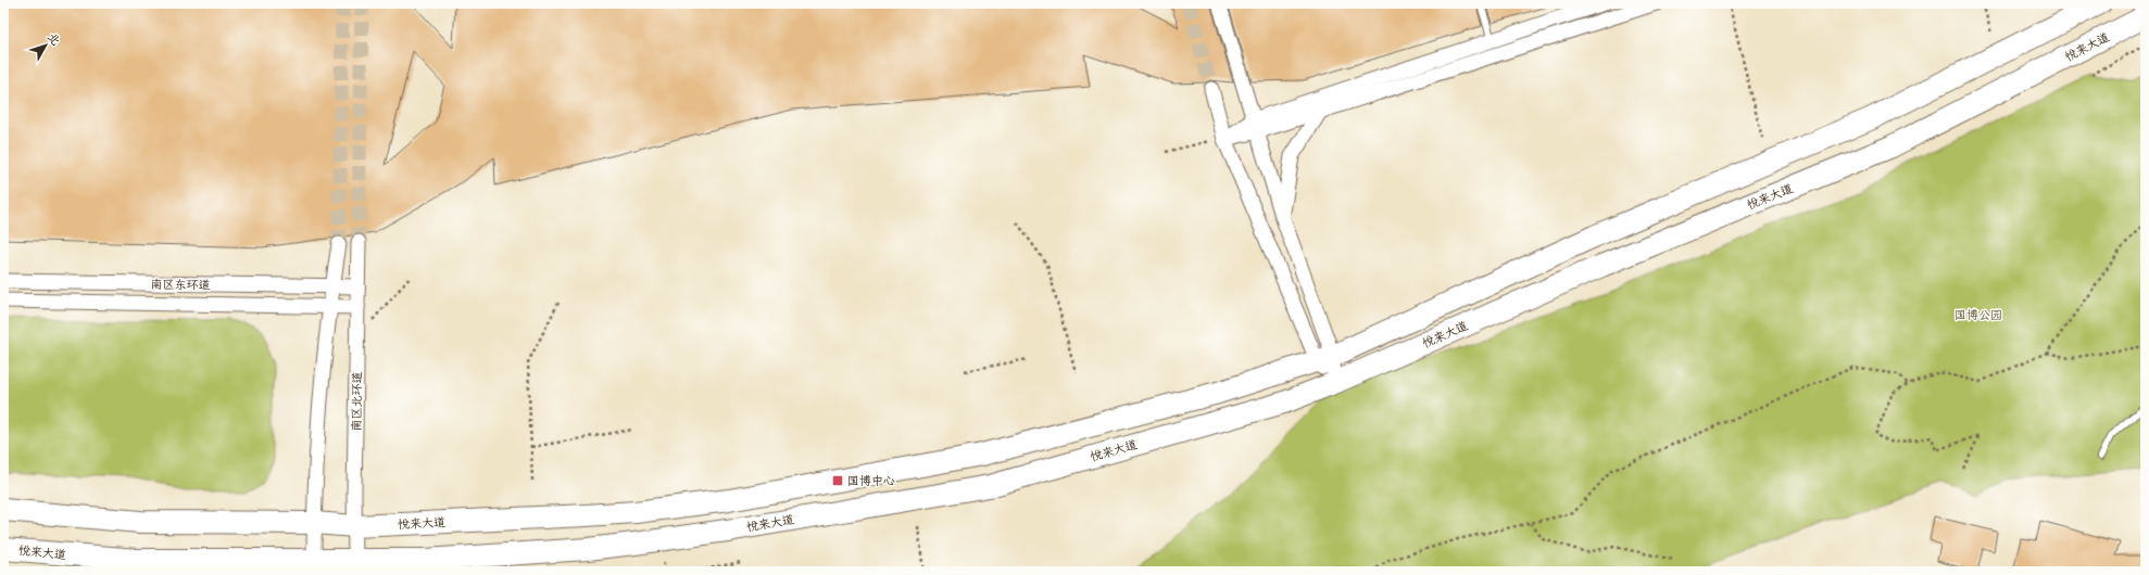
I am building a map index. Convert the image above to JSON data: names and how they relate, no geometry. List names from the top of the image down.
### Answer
{
  "streets": {
    "main road": ["悦来大道"],
    "street": ["南区东环道", "南区北环道"]
  },
  "crossings": [
    ["悦来大道", "南区北环道"],
    ["南区东环道", "南区北环道"]
  ],
  "parks": ["国博公园"],
  "places": {
    "transit": ["国博中心"]
  },
  "north": "top right"
}
